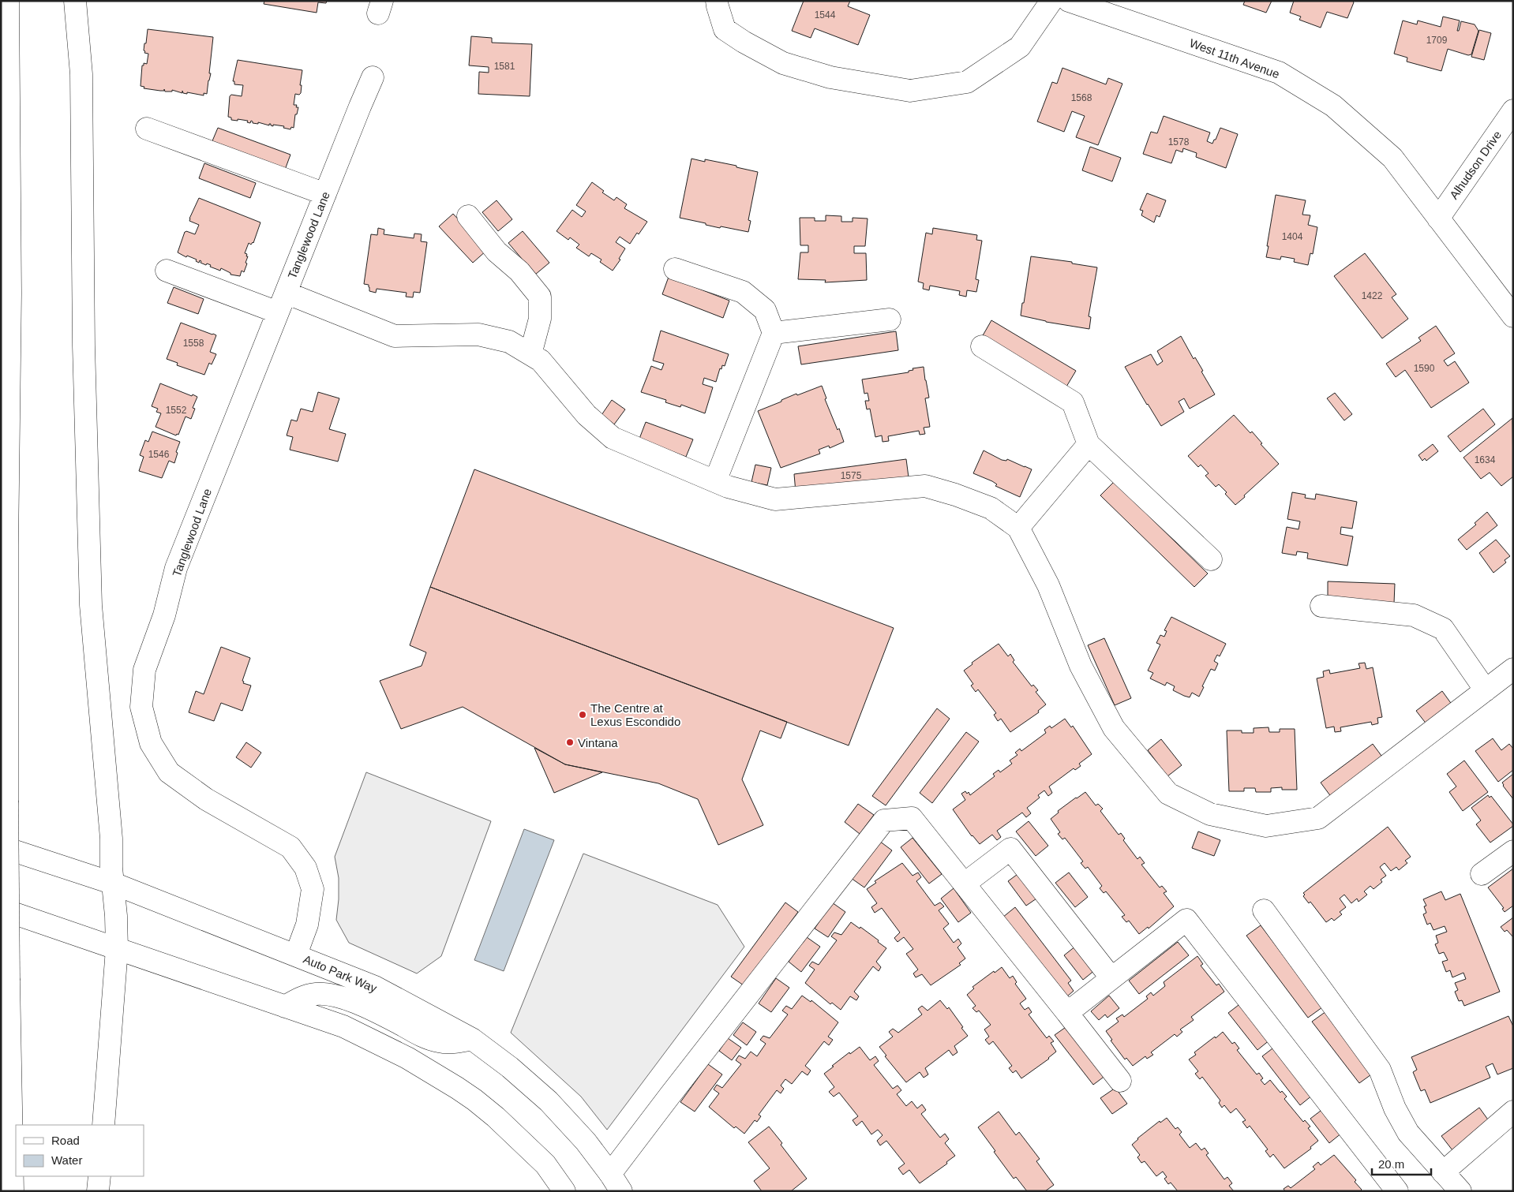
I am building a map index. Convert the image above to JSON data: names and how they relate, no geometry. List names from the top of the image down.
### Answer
{
  "streets": {
    "main road": [
      "West 11th Avenue",
      "Alhudson Drive",
      "Tanglewood Lane",
      "Auto Park Way"
    ]
  },
  "crossings": [
    ["West 11th Avenue", "Alhudson Drive"],
    ["Tanglewood Lane", "Auto Park Way"]
  ],
  "places": ["The Centre at Lexus Escondido", "Vintana"],
  "house_numbers": [
    "1544",
    "1709",
    "1581",
    "1568",
    "1578",
    "1404",
    "1422",
    "1558",
    "1590",
    "1552",
    "1546",
    "1634",
    "1575"
  ],
  "legend": ["Road", "Water"],
  "scale_bar": "20 m"
}
